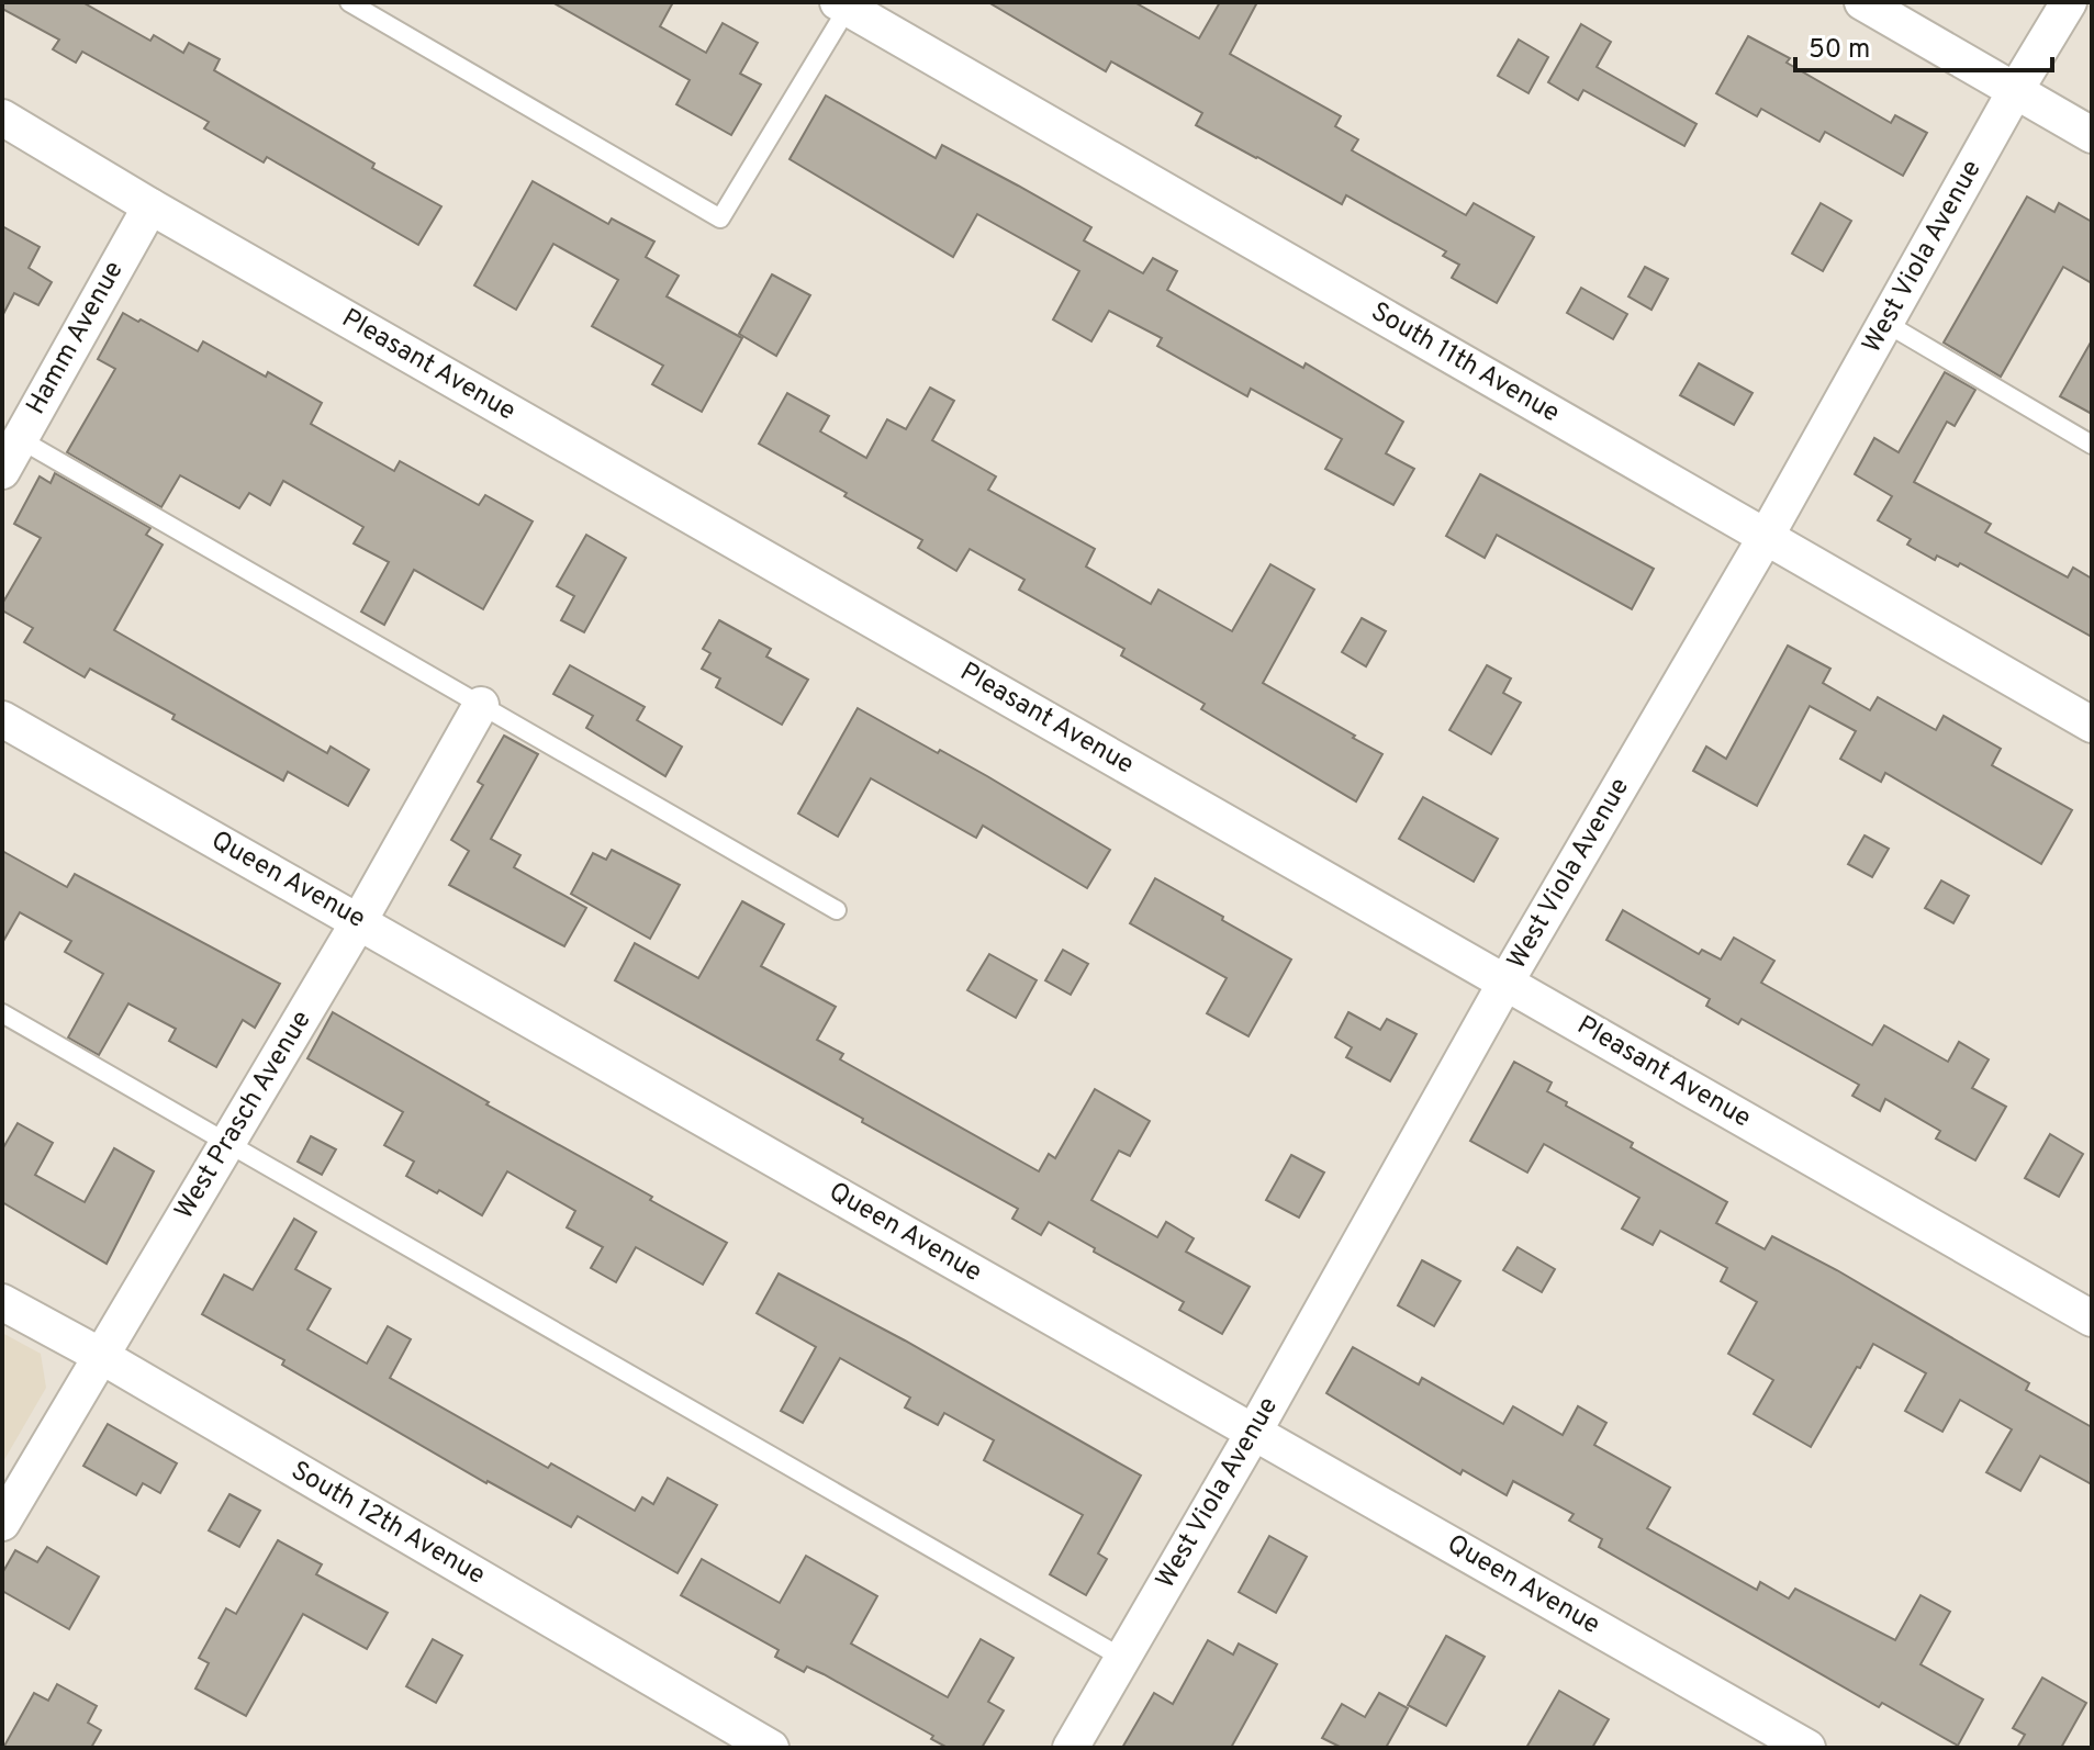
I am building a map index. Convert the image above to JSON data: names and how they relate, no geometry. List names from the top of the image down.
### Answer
{
  "streets": {
    "street": [
      "West Viola Avenue",
      "Hamm Avenue",
      "South 11th Avenue",
      "Pleasant Avenue",
      "Queen Avenue",
      "West Prasch Avenue",
      "South 12th Avenue"
    ]
  },
  "crossings": [
    ["West Viola Avenue", "South 11th Avenue"],
    ["West Viola Avenue", "Pleasant Avenue"],
    ["West Viola Avenue", "Queen Avenue"],
    ["Hamm Avenue", "Pleasant Avenue"],
    ["Queen Avenue", "West Prasch Avenue"],
    ["West Prasch Avenue", "South 12th Avenue"]
  ],
  "scale_bar": "50 m"
}
